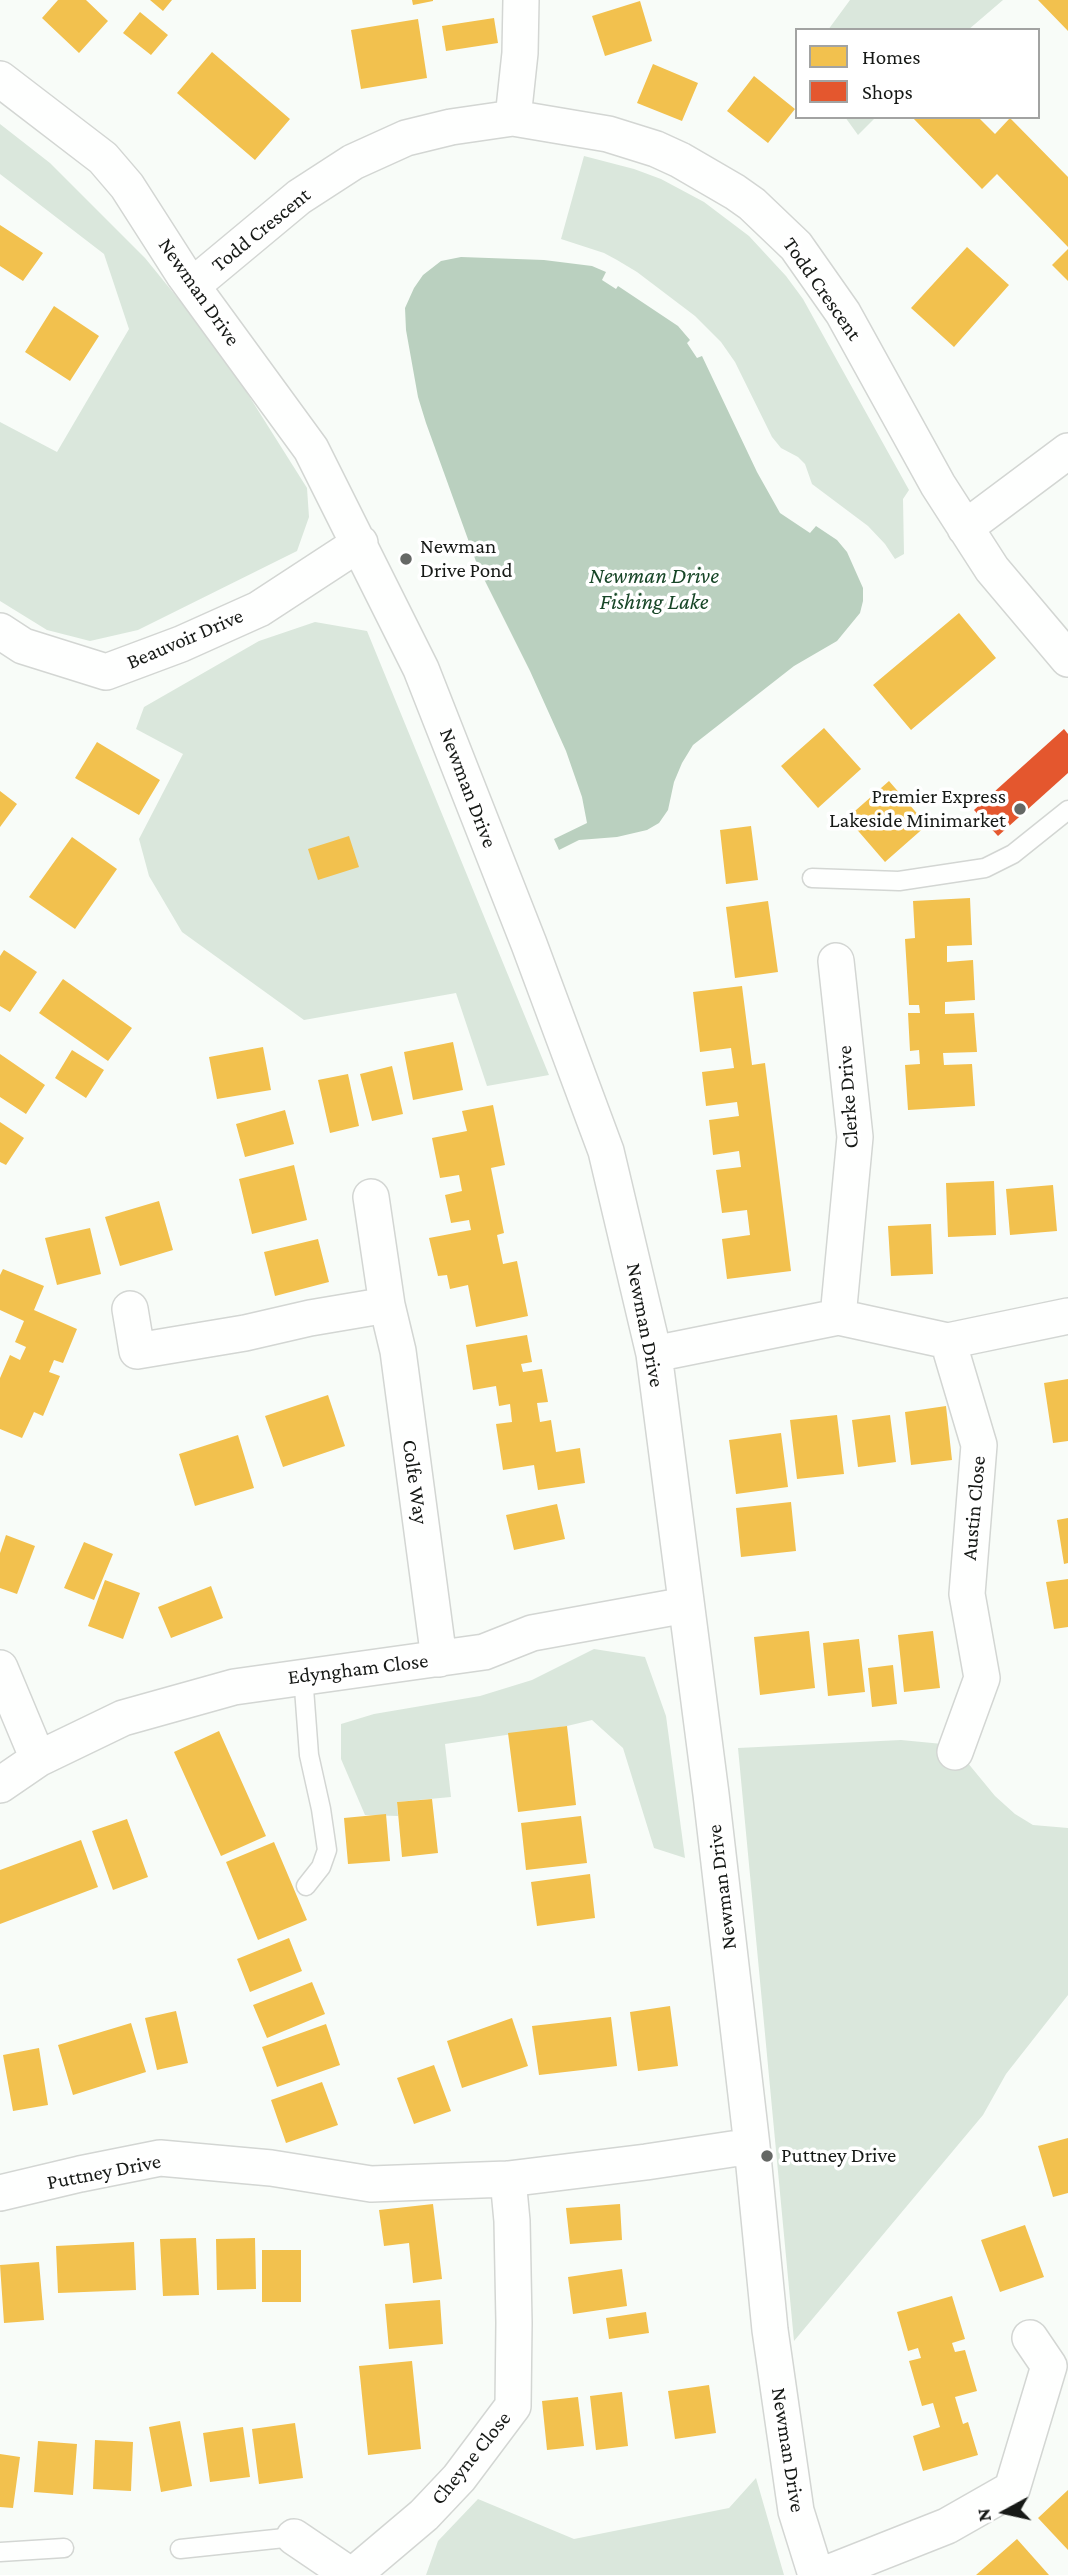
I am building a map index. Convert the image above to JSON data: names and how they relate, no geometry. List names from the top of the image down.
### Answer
{
  "streets": {
    "street": [
      "Todd Crescent",
      "Newman Drive",
      "Beauvoir Drive",
      "Clerke Drive",
      "Colfe Way",
      "Austin Close",
      "Edyngham Close",
      "Puttney Drive",
      "Cheyne Close"
    ]
  },
  "crossings": [
    ["Todd Crescent", "Newman Drive"],
    ["Newman Drive", "Beauvoir Drive"],
    ["Newman Drive", "Edyngham Close"],
    ["Newman Drive", "Puttney Drive"],
    ["Colfe Way", "Edyngham Close"],
    ["Puttney Drive", "Cheyne Close"]
  ],
  "water": ["Newman Drive Fishing Lake"],
  "places": ["Newman Drive Pond", "Premier Express Lakeside Minimarket", "Puttney Drive"],
  "legend": ["Homes", "Shops"],
  "north": "left"
}
